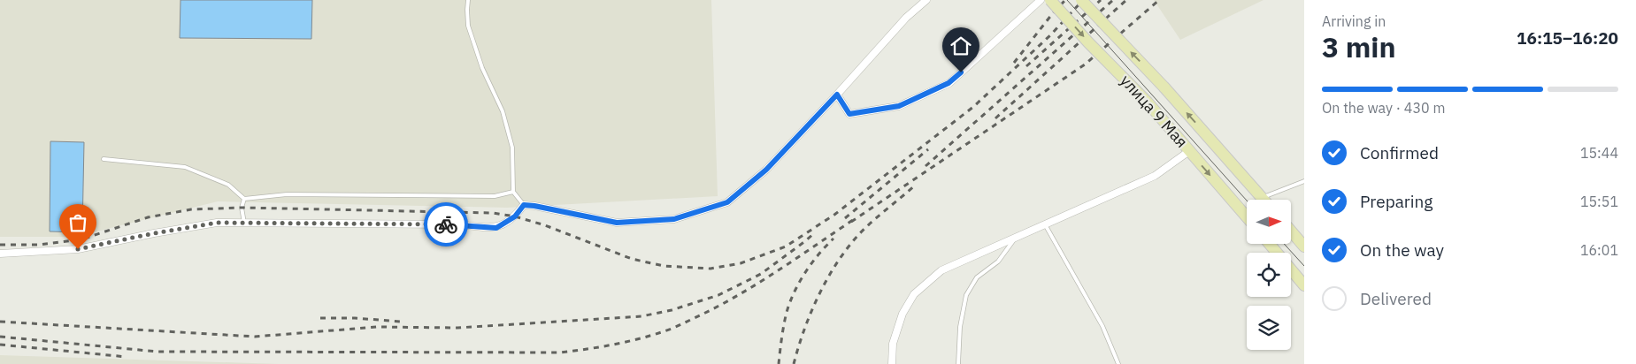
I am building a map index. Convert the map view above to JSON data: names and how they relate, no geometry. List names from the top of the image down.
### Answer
{
  "streets": {
    "main road": ["улица 9 Мая"]
  },
  "north": "right",
  "page": {
    "heading": ["3 min", "Arriving in", "16:15–16:20"],
    "bar": "On the way · 430 m",
    "list": [
      ["Confirmed", "15:44"],
      ["Preparing", "15:51"],
      ["On the way", "16:01"],
      "Delivered"
    ]
  }
}
